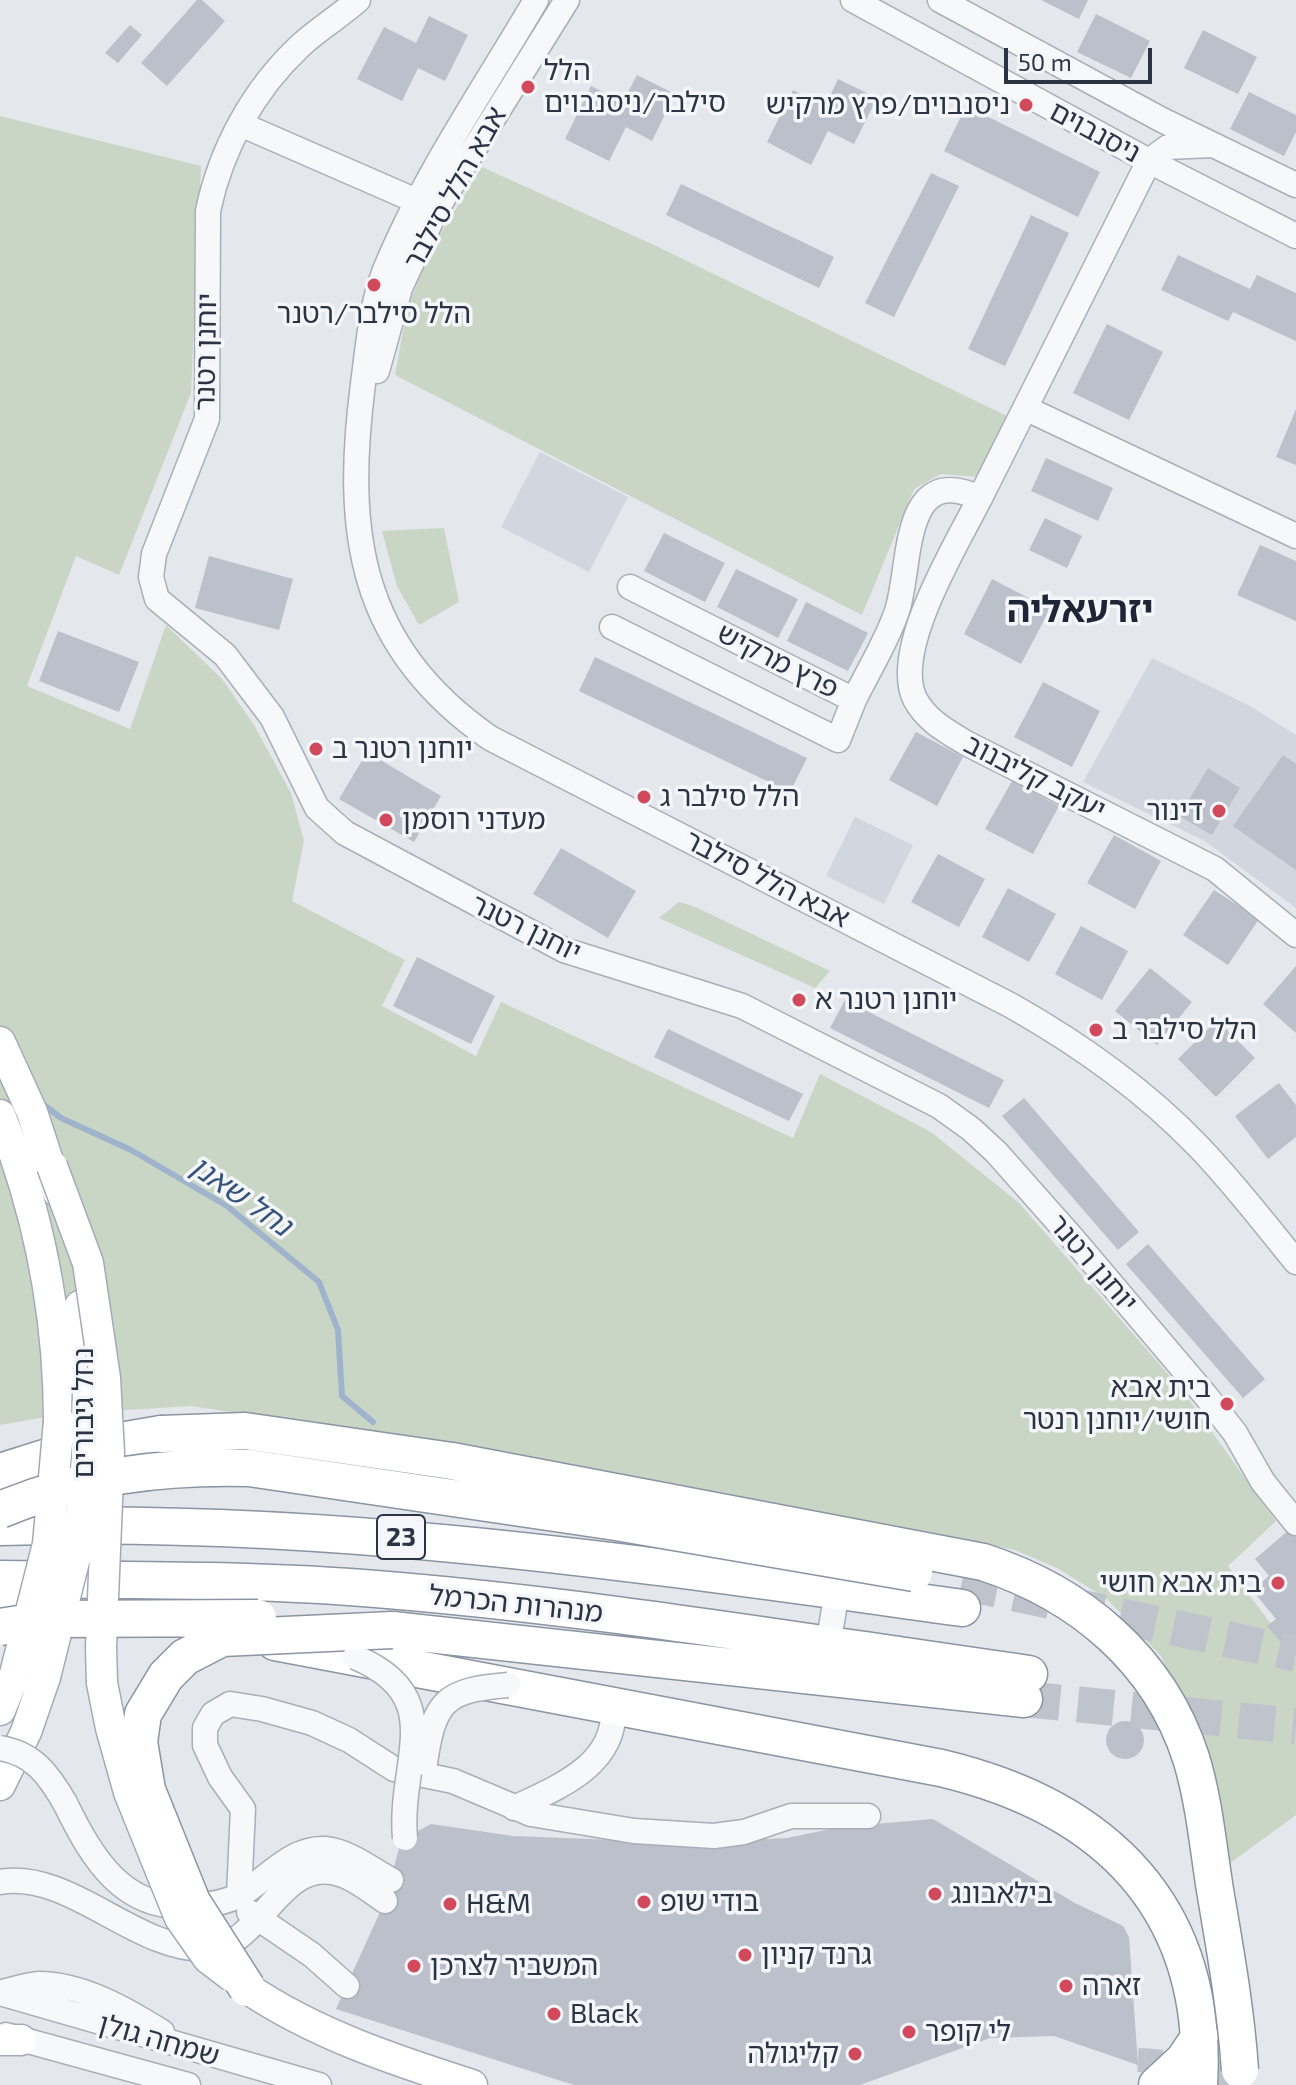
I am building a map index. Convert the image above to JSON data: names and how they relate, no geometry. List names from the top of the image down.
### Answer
{
  "streets": {
    "highway": ["23", "מנהרות הכרמל"],
    "main road": ["נחל גיבורים"],
    "street": [
      "ניסנבוים",
      "אבא הלל סילבר",
      "יוחנן רטנר",
      "פרץ מרקיש",
      "יעקב קליבנוב",
      "שמחה גולן"
    ]
  },
  "crossings": [
    ["פרץ מרקיש", "יעקב קליבנוב"]
  ],
  "districts": ["יזרעאליה"],
  "water": ["נחל שאנן"],
  "places": [
    "הלל סילבר/ניסנבוים",
    "ניסנבוים/פרץ מרקיש",
    "הלל סילבר/רטנר",
    "יוחנן רטנר ב",
    "הלל סילבר ג",
    "דינור",
    "מעדני רוסמן",
    "יוחנן רטנר א",
    "הלל סילבר ב",
    "בית אבא חושי/יוחנן רנטר",
    "בית אבא חושי",
    "בילאבונג",
    "בודי שופ",
    "H&M",
    "גרנד קניון",
    "המשביר לצרכן",
    "זארה",
    "Black",
    "לי קופר",
    "קליגולה"
  ],
  "scale_bar": "50 m"
}
